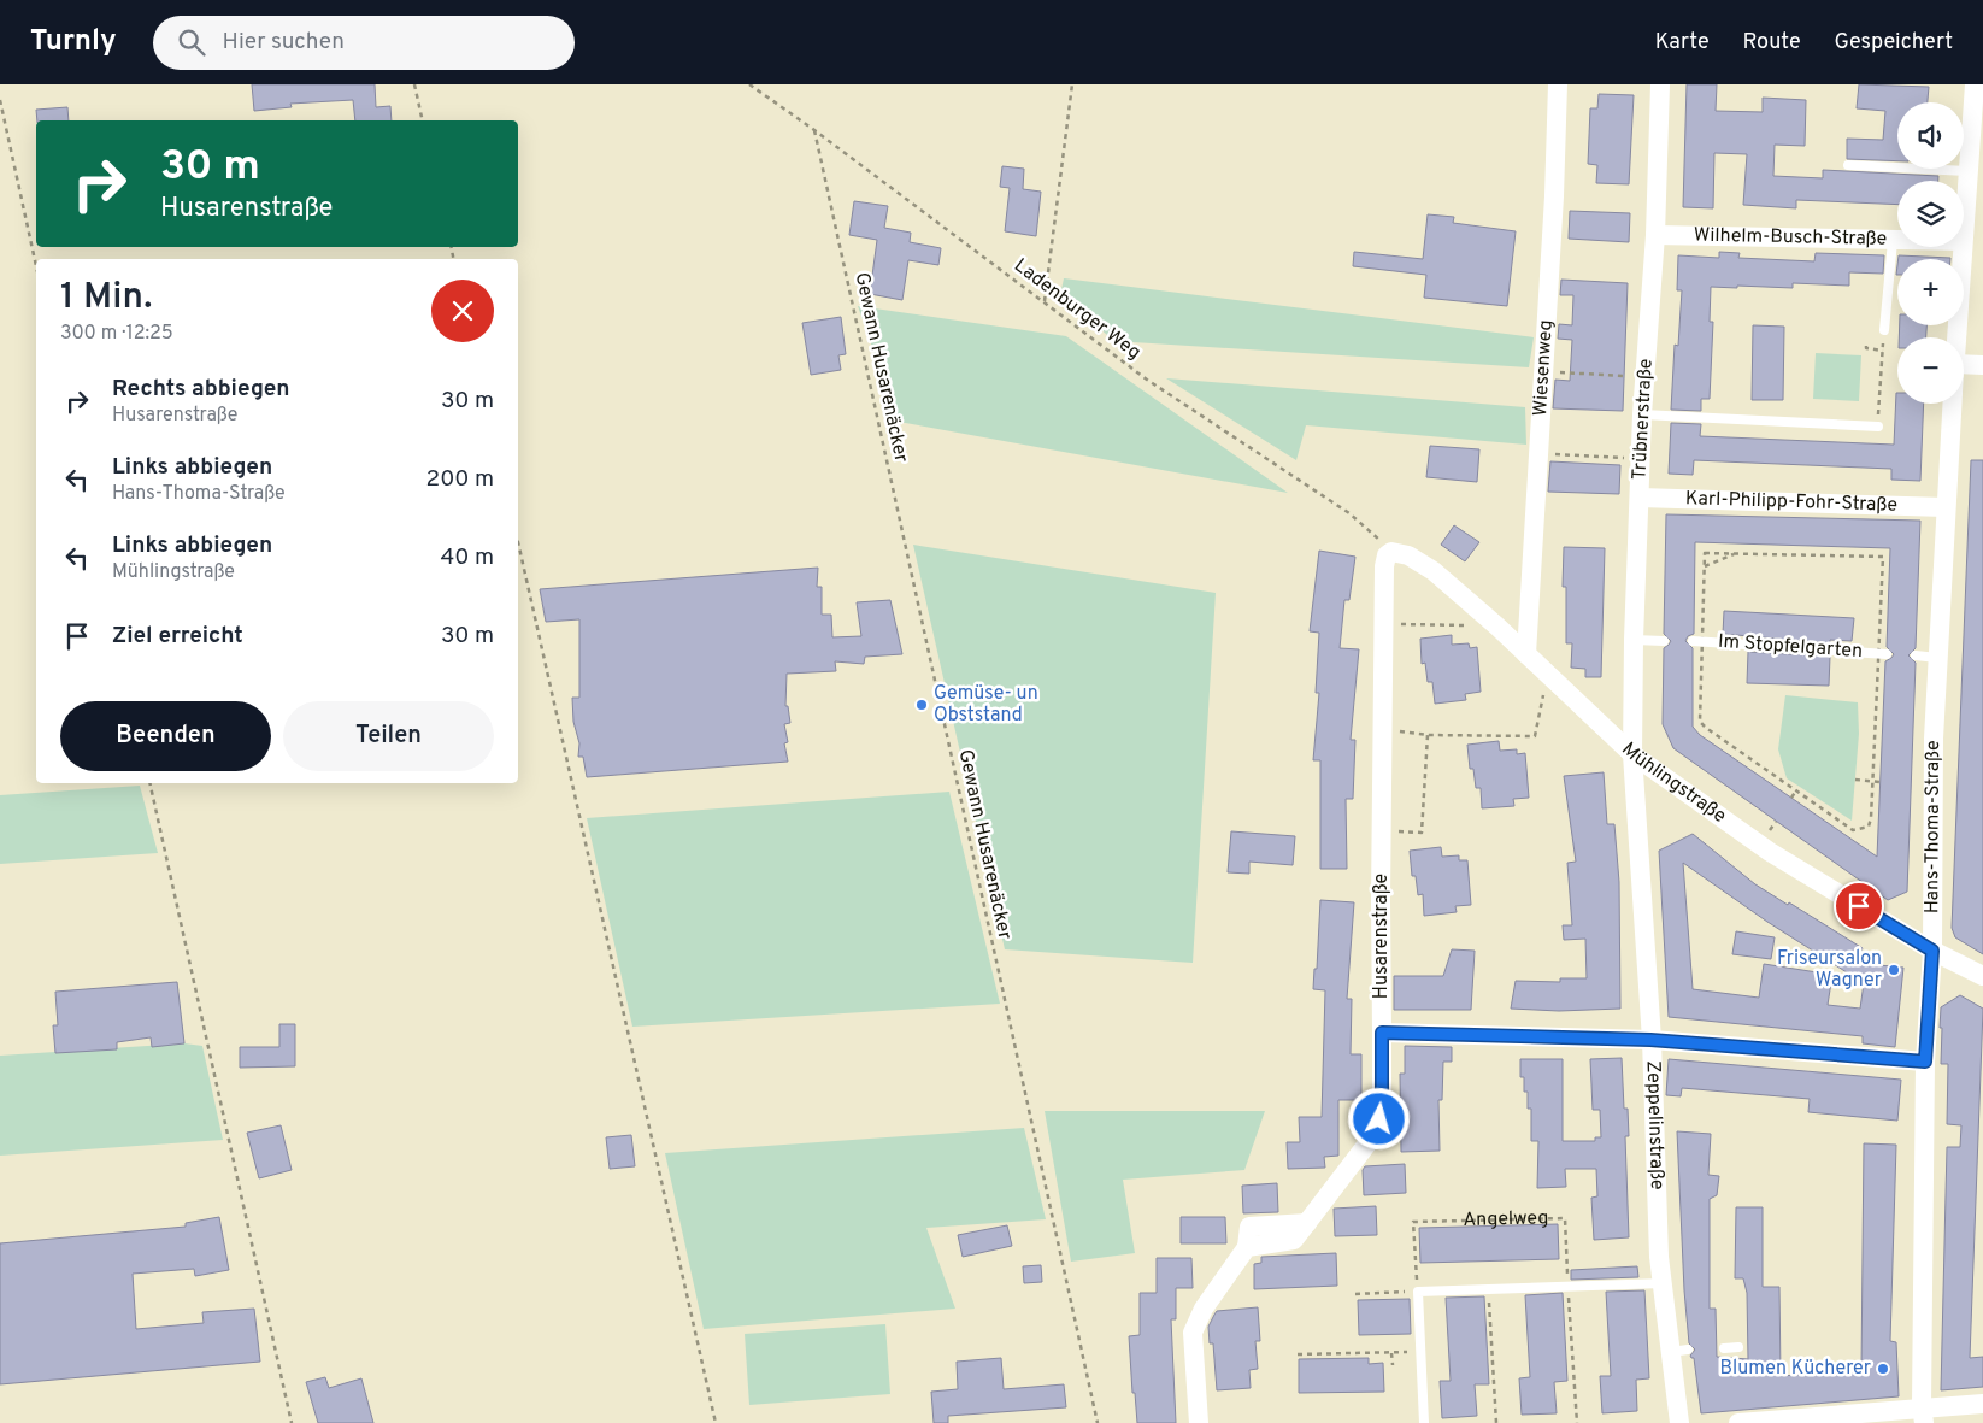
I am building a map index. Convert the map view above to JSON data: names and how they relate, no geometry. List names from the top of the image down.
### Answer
{
  "streets": {
    "street": [
      "Wilhelm-Busch-Straße",
      "Wiesenweg",
      "Trübnerstraße",
      "Karl-Philipp-Fohr-Straße",
      "Mühlingstraße",
      "Hans-Thoma-Straße",
      "Husarenstraße",
      "Zeppelinstraße"
    ],
    "lane": ["Im Stopfelgarten"],
    "path": ["Ladenburger Weg", "Gewann Husarenäcker", "Angelweg"]
  },
  "crossings": [
    ["Wilhelm-Busch-Straße", "Trübnerstraße"],
    ["Ladenburger Weg", "Gewann Husarenäcker"],
    ["Ladenburger Weg", "Mühlingstraße"],
    ["Ladenburger Weg", "Husarenstraße"],
    ["Wiesenweg", "Mühlingstraße"],
    ["Trübnerstraße", "Karl-Philipp-Fohr-Straße"],
    ["Trübnerstraße", "Mühlingstraße"],
    ["Trübnerstraße", "Zeppelinstraße"],
    ["Karl-Philipp-Fohr-Straße", "Hans-Thoma-Straße"],
    ["Mühlingstraße", "Hans-Thoma-Straße"],
    ["Mühlingstraße", "Husarenstraße"],
    ["Mühlingstraße", "Zeppelinstraße"]
  ],
  "places": ["Gemüse- un Obststand", "Friseursalon Wagner", "Blumen Kücherer"],
  "page": {
    "header": "Turnly",
    "search": "Hier suchen",
    "nav": ["Karte", "Route", "Gespeichert"],
    "map_buttons": ["+", "−"],
    "turn": ["30 m", "Husarenstraße"],
    "heading": ["1 Min.", "300 m · 12:25"],
    "list": [
      {
        "name": "Rechts abbiegen",
        "note": "Husarenstraße",
        "value": "30 m"
      },
      {
        "name": "Links abbiegen",
        "note": "Hans-Thoma-Straße",
        "value": "200 m"
      },
      {
        "name": "Links abbiegen",
        "note": "Mühlingstraße",
        "value": "40 m"
      },
      {
        "name": "Ziel erreicht",
        "value": "30 m"
      }
    ],
    "buttons": ["Beenden", "Teilen"]
  }
}
